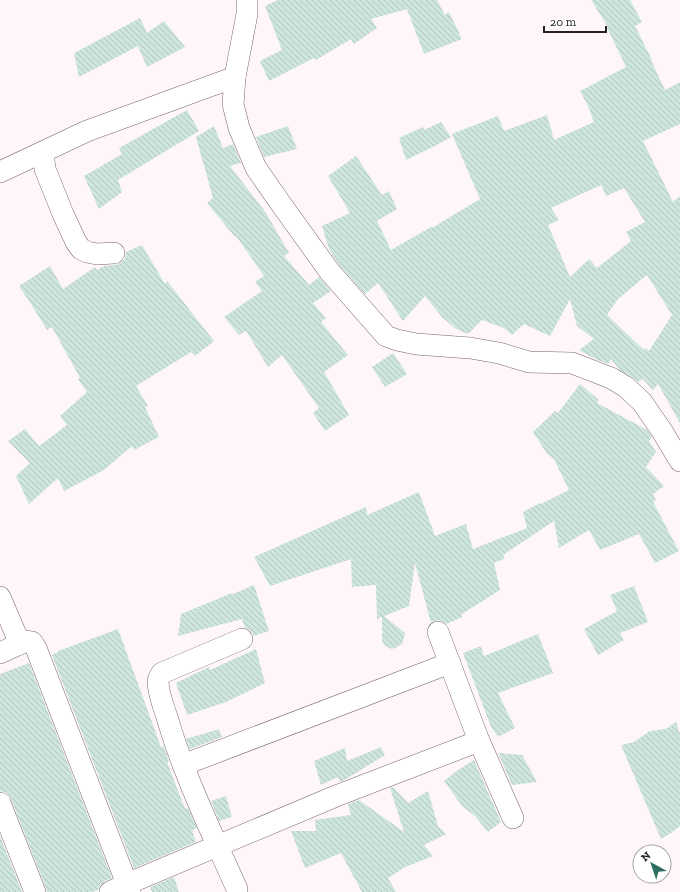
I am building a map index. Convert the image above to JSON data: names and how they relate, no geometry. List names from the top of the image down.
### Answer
{
  "scale_bar": "20 m",
  "north": "top left"
}
